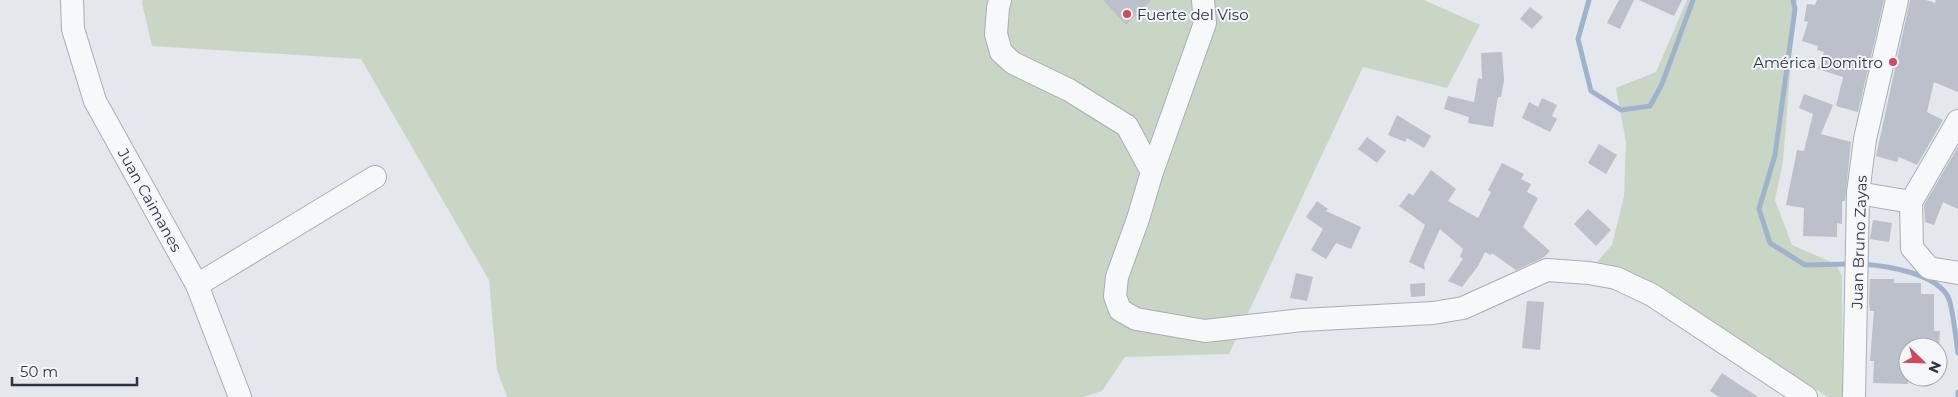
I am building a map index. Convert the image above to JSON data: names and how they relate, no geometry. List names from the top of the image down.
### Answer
{
  "streets": {
    "street": ["Juan Caimanes", "Juan Bruno Zayas"]
  },
  "places": ["Fuerte del Viso", "América Domitro"],
  "scale_bar": "50 m",
  "north": "bottom right"
}
